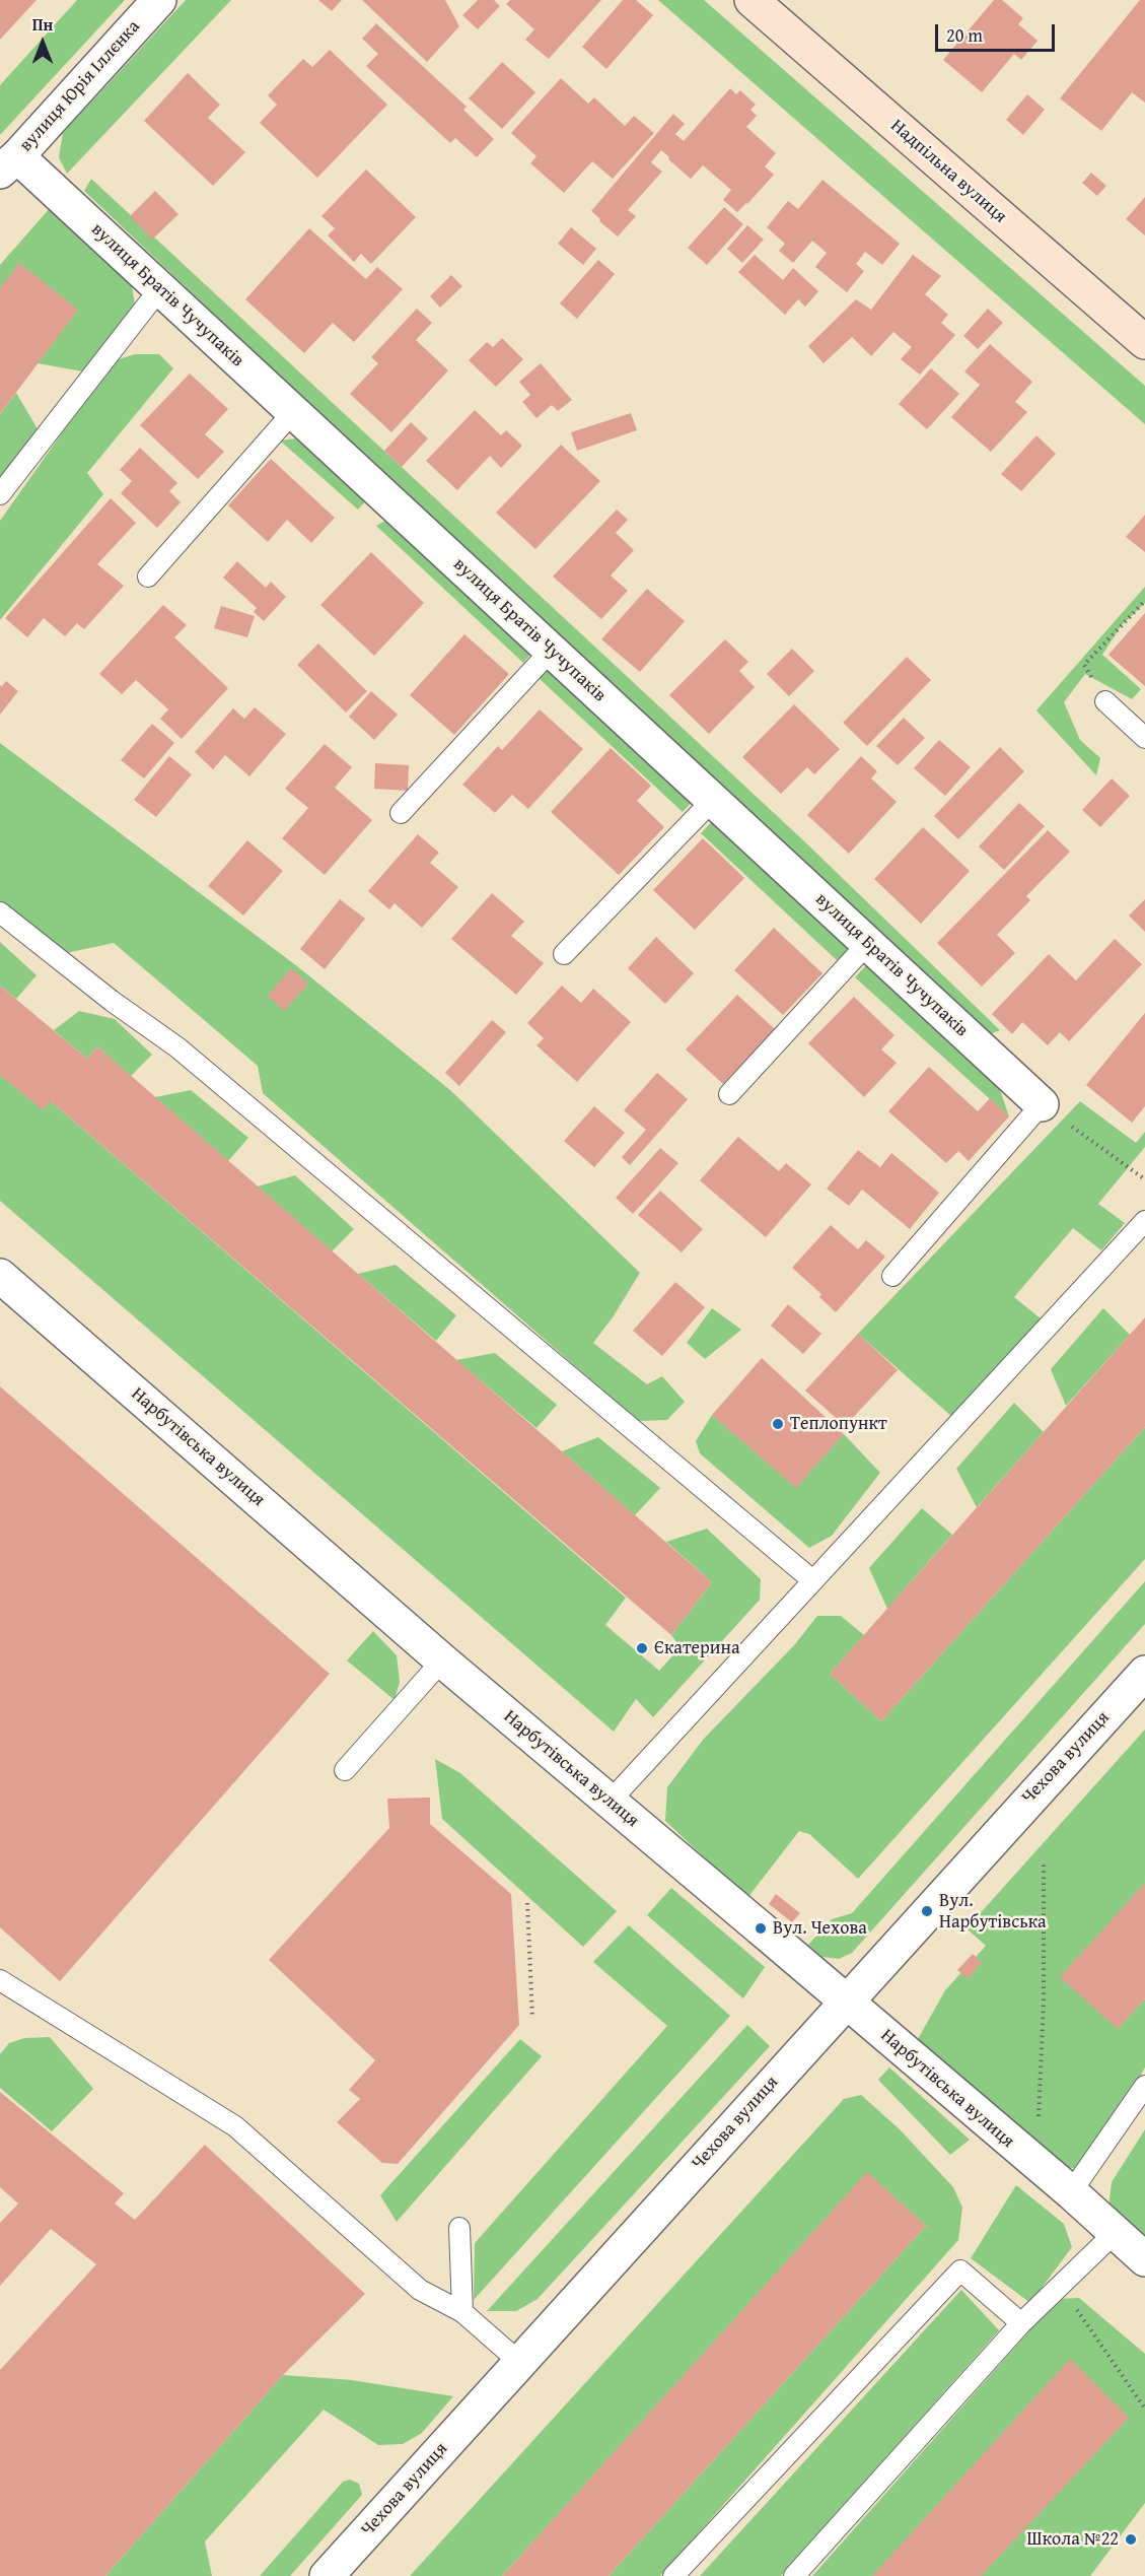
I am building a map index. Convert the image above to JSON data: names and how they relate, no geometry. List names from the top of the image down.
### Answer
{
  "streets": {
    "main road": ["Надпільна вулиця"],
    "street": [
      "вулиця Юрія Іллєнка",
      "вулиця Братів Чучупаків",
      "Нарбутівська вулиця",
      "Чехова вулиця"
    ]
  },
  "crossings": [
    ["вулиця Юрія Іллєнка", "вулиця Братів Чучупаків"],
    ["Нарбутівська вулиця", "Чехова вулиця"]
  ],
  "places": [
    "Теплопункт",
    "Єкатерина",
    "Вул. Нарбутівська",
    "Вул. Чехова",
    "Школа №22"
  ],
  "scale_bar": "20 m",
  "north": "top"
}
